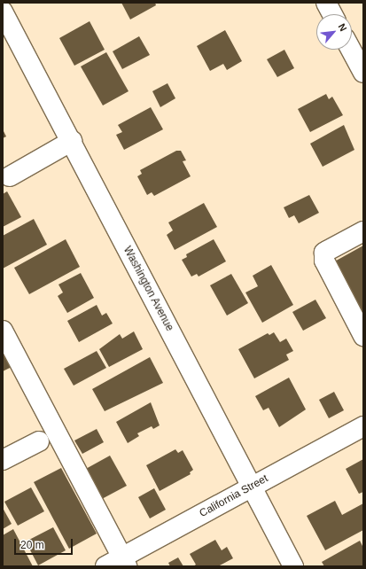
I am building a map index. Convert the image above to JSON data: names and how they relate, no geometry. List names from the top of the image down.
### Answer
{
  "streets": {
    "street": ["Washington Avenue", "California Street"]
  },
  "crossings": [
    ["Washington Avenue", "California Street"]
  ],
  "scale_bar": "20 m",
  "north": "top right"
}
